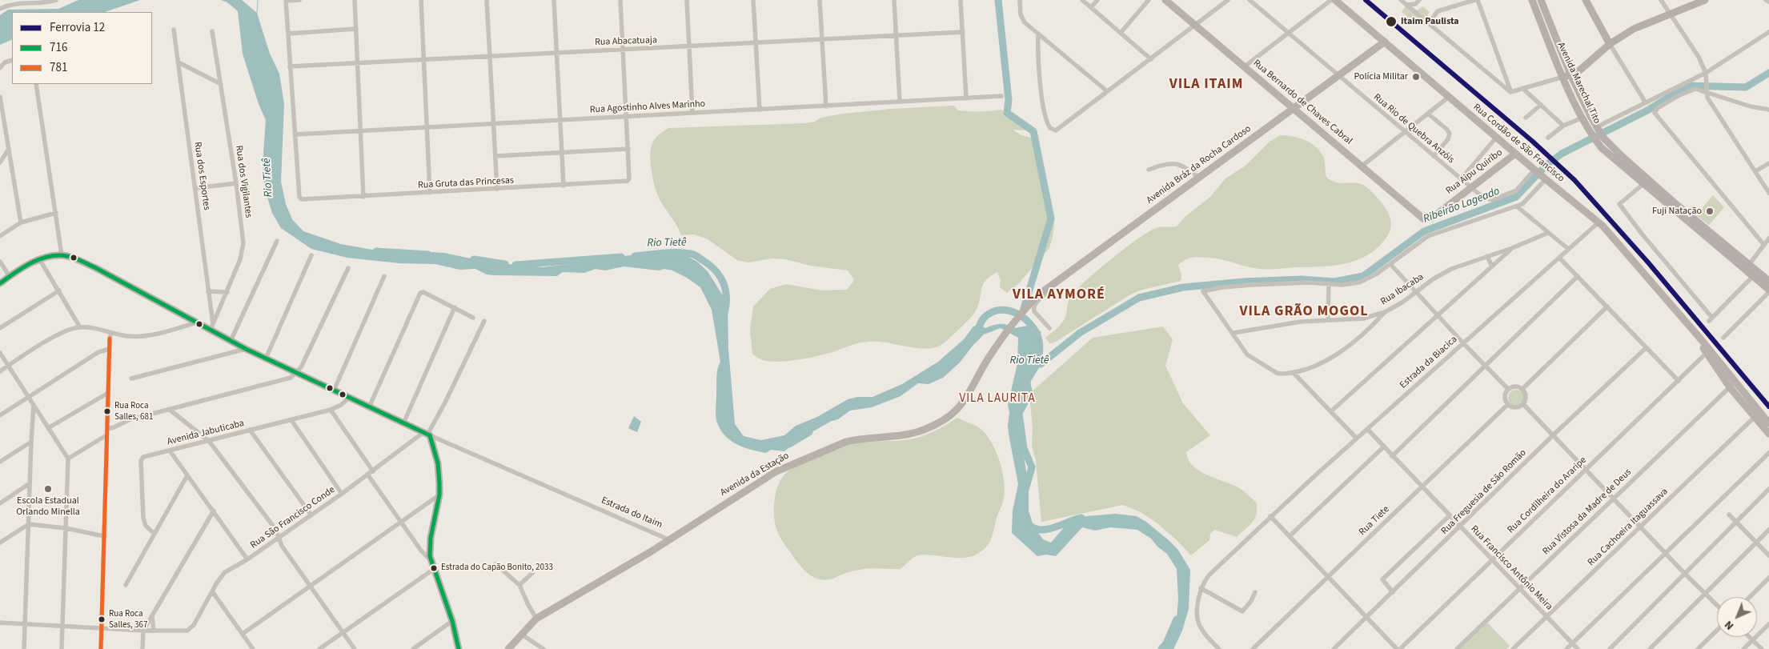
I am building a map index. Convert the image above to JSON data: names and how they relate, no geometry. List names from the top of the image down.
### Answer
{
  "streets": {
    "main road": ["Avenida Marechal Tito"],
    "street": [
      "Rua Abacatuaja",
      "Rua Bernardo de Chaves Cabral",
      "Rua Agostinho Alves Marinho",
      "Rua Rio de Quebra Anzóis",
      "Rua Cordão de São Francisco",
      "Avenida Bráz da Rocha Cardoso",
      "Rua Aipu Quiribo",
      "Rua dos Esportes",
      "Rua dos Vigilantes",
      "Rua Gruta das Princesas",
      "Rua Ibacaba",
      "Estrada da Biacica",
      "Avenida Jabuticaba",
      "Avenida da Estação",
      "Rua Freguesia de São Romão",
      "Rua Cordilheira do Araripe",
      "Rua Vistosa da Madre de Deus",
      "Estrada do Itaim",
      "Rua São Francisco Conde",
      "Rua Tiete",
      "Rua Cachoeira Itaguassava",
      "Rua Francisco Antônio Meira"
    ]
  },
  "crossings": [
    ["Rua Bernardo de Chaves Cabral", "Avenida Bráz da Rocha Cardoso"],
    ["Rua Bernardo de Chaves Cabral", "Rua Aipu Quiribo"],
    ["Rua Agostinho Alves Marinho", "Rua Gruta das Princesas"],
    ["Rua Rio de Quebra Anzóis", "Rua Cordão de São Francisco"],
    ["Rua Rio de Quebra Anzóis", "Avenida Bráz da Rocha Cardoso"],
    ["Rua Rio de Quebra Anzóis", "Rua Aipu Quiribo"],
    ["Rua Cordão de São Francisco", "Avenida Bráz da Rocha Cardoso"],
    ["Rua Cordão de São Francisco", "Rua Aipu Quiribo"],
    ["Rua Cordão de São Francisco", "Estrada da Biacica"],
    ["Rua Cordão de São Francisco", "Rua Cordilheira do Araripe"],
    ["Rua Cordão de São Francisco", "Rua Vistosa da Madre de Deus"],
    ["Avenida Bráz da Rocha Cardoso", "Avenida da Estação"],
    ["Rua dos Esportes", "Rua dos Vigilantes"],
    ["Rua dos Esportes", "Estrada do Itaim"],
    ["Rua dos Vigilantes", "Estrada do Itaim"],
    ["Estrada da Biacica", "Rua Francisco Antônio Meira"],
    ["Avenida Jabuticaba", "Estrada do Itaim"],
    ["Avenida da Estação", "Estrada do Itaim"],
    ["Rua Freguesia de São Romão", "Rua Francisco Antônio Meira"],
    ["Rua Cordilheira do Araripe", "Rua Francisco Antônio Meira"],
    ["Rua Vistosa da Madre de Deus", "Rua Francisco Antônio Meira"],
    ["Estrada do Itaim", "Rua São Francisco Conde"],
    ["Rua Tiete", "Rua Francisco Antônio Meira"],
    ["Rua Cachoeira Itaguassava", "Rua Francisco Antônio Meira"]
  ],
  "districts": [
    "VILA ITAIM",
    "VILA AYMORÉ",
    "VILA GRÃO MOGOL",
    "VILA LAURITA"
  ],
  "water": ["Rio Tietê", "Ribeirão Lageado"],
  "places": [
    "Itaim Paulista",
    "Polícia Militar",
    "Fuji Natação",
    "Rua Roca Salles, 681",
    "Escola Estadual Orlando Minella",
    "Estrada do Capão Bonito, 2033",
    "Rua Roca Salles, 367"
  ],
  "lines": ["rail line 12", "transit line 716", "transit line 781"],
  "legend": ["Ferrovia 12", "716", "781"],
  "north": "bottom left"
}
